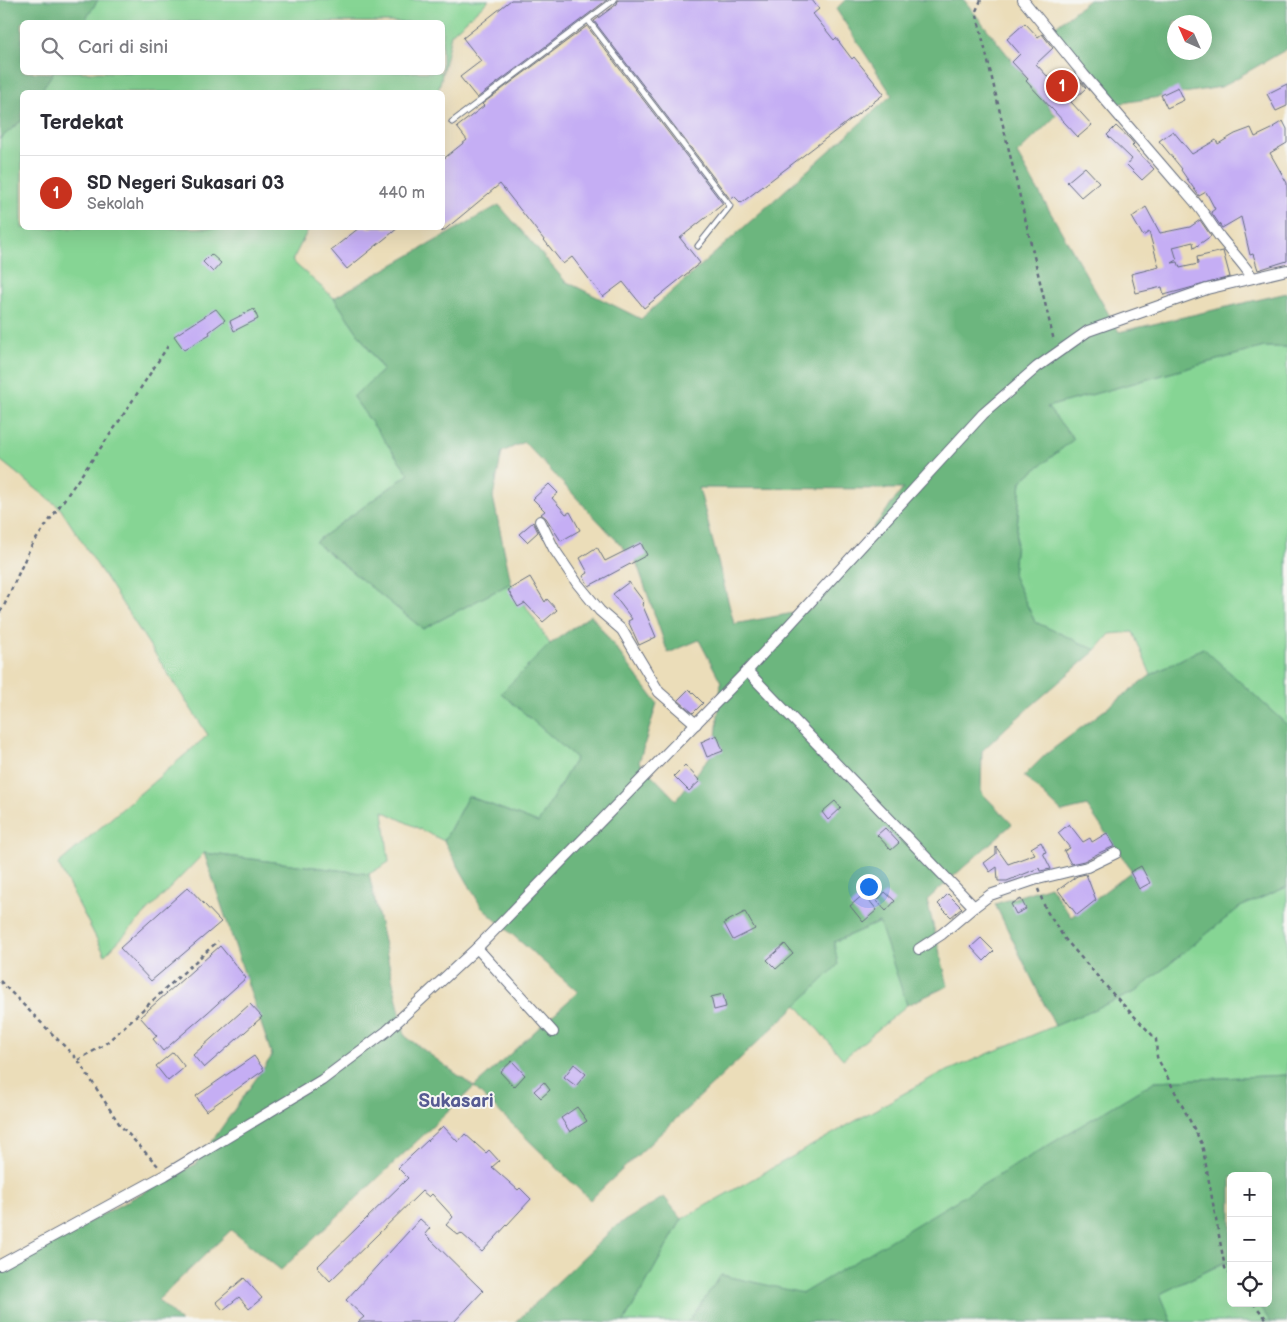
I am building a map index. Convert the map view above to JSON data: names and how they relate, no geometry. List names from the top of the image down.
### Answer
{
  "districts": ["Sukasari"],
  "north": "top left",
  "page": {
    "search": "Cari di sini",
    "pins": "1",
    "heading": "Terdekat",
    "list": [
      {
        "mark": "1",
        "name": "SD Negeri Sukasari 03",
        "note": "Sekolah",
        "value": "440 m"
      }
    ],
    "map_buttons": ["+", "−"]
  }
}
